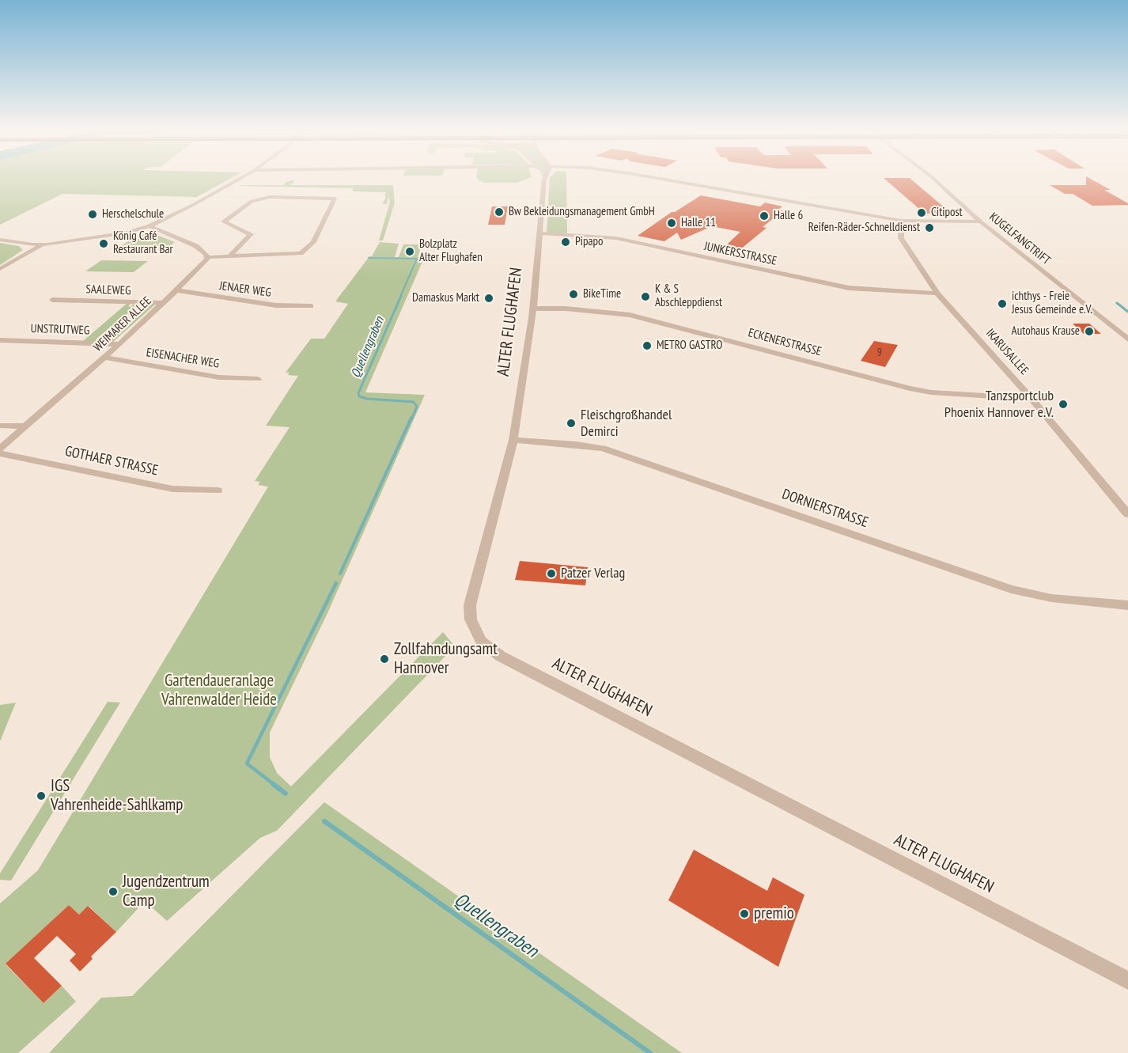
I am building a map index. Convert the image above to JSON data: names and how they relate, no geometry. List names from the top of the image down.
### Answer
{
  "streets": {
    "street": [
      "KUGELFANGTRIFT",
      "JUNKERSSTRASSE",
      "JENAER WEG",
      "SAALEWEG",
      "ALTER FLUGHAFEN",
      "WEIMARER ALLEE",
      "UNSTRUTWEG",
      "ECKENERSTRASSE",
      "IKARUSALLEE",
      "EISENACHER WEG",
      "GOTHAER STRASSE",
      "DORNIERSTRASSE"
    ]
  },
  "crossings": [
    ["JUNKERSSTRASSE", "ALTER FLUGHAFEN"],
    ["JUNKERSSTRASSE", "IKARUSALLEE"],
    ["JENAER WEG", "WEIMARER ALLEE"],
    ["SAALEWEG", "WEIMARER ALLEE"],
    ["ALTER FLUGHAFEN", "ECKENERSTRASSE"],
    ["ALTER FLUGHAFEN", "DORNIERSTRASSE"],
    ["WEIMARER ALLEE", "UNSTRUTWEG"],
    ["WEIMARER ALLEE", "EISENACHER WEG"],
    ["ECKENERSTRASSE", "IKARUSALLEE"]
  ],
  "water": ["Quellengraben"],
  "parks": ["Gartendaueranlage Vahrenwalder Heide"],
  "places": [
    "Bw Bekleidungsmanagement GmbH",
    "Citipost",
    "Herschelschule",
    "Halle 6",
    "Halle 11",
    "Reifen-Räder-Schnelldienst",
    "Pipapo",
    "König Café Restaurant Bar",
    "Bolzplatz Alter Flughafen",
    "BikeTime",
    "K & S Abschleppdienst",
    "Damaskus Markt",
    "ichthys - Freie Jesus Gemeinde e.V.",
    "Autohaus Krause",
    "METRO GASTRO",
    "Tanzsportclub Phoenix Hannover e.V.",
    "Fleischgroßhandel Demirci",
    "Patzer Verlag",
    "Zollfahndungsamt Hannover",
    "IGS Vahrenheide-Sahlkamp",
    "Jugendzentrum Camp",
    "premio"
  ],
  "house_numbers": ["9"]
}
